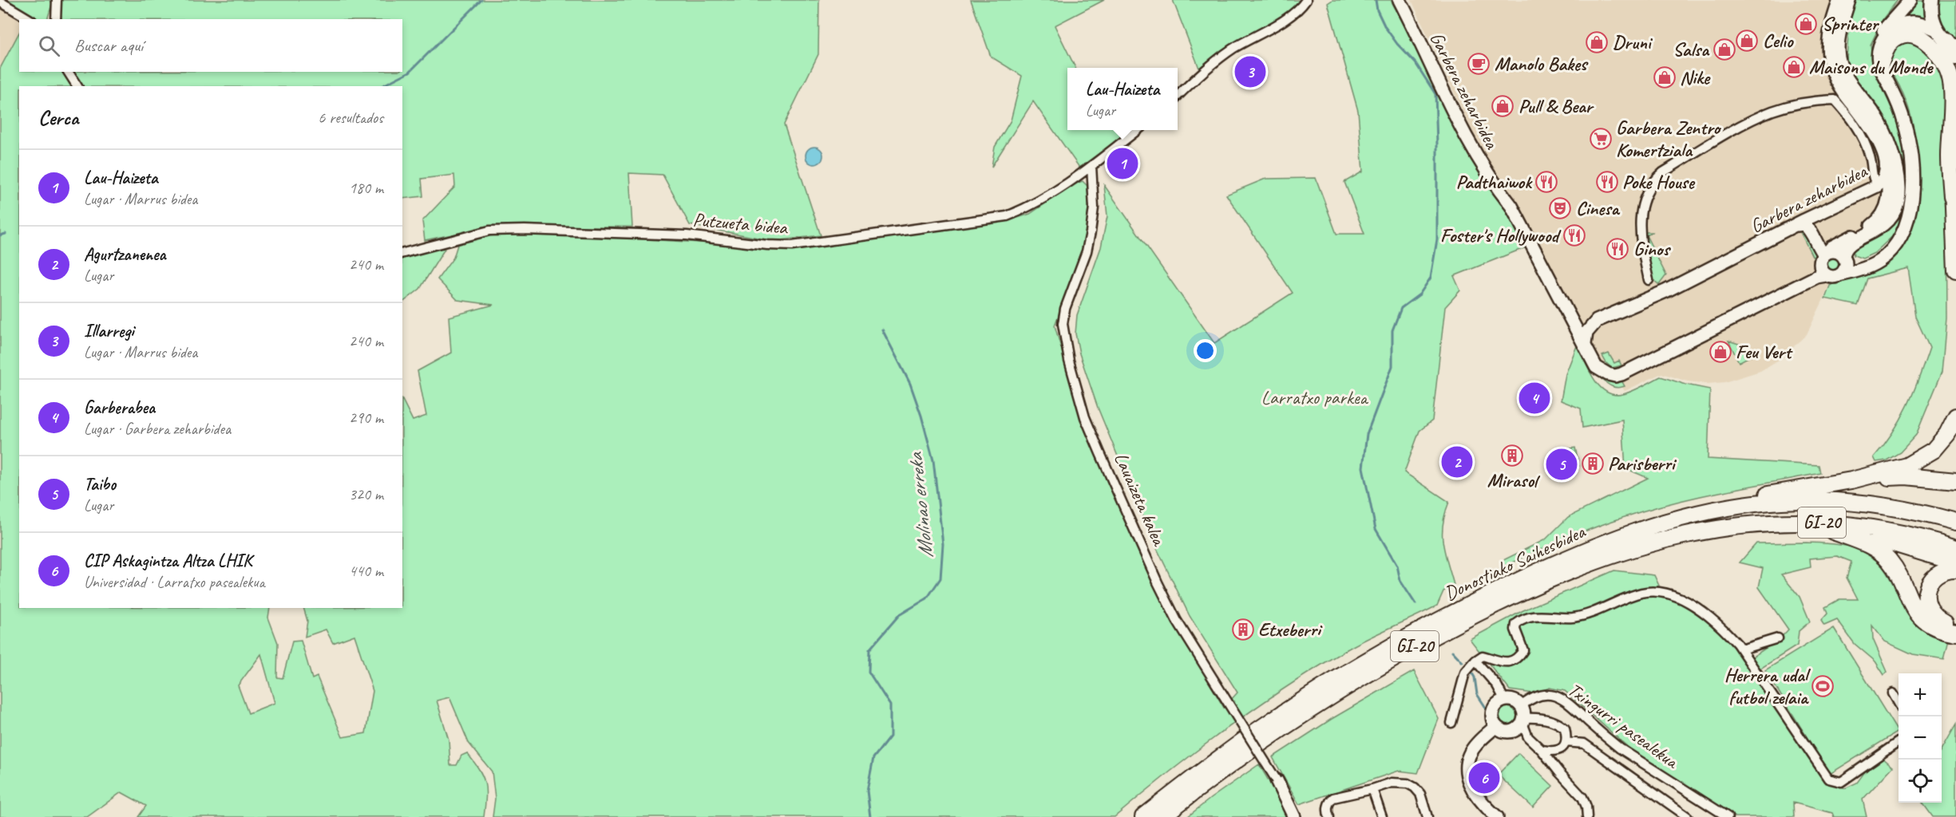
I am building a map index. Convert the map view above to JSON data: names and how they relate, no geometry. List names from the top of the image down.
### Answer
{
  "streets": {
    "highway": ["GI-20", "Donostiako Saihesbidea"],
    "street": [
      "Garbera zeharbidea",
      "Putzueta bidea",
      "Lauaizeta kalea",
      "Txingurri pasealekua"
    ]
  },
  "crossings": [
    ["Putzueta bidea", "Lauaizeta kalea"]
  ],
  "water": ["Molinao erreka"],
  "parks": ["Larratxo parkea"],
  "places": {
    "shop": [
      "Sprinter",
      "Celio",
      "Druni",
      "Salsa",
      "Maisons du Monde",
      "Nike",
      "Pull & Bear",
      "Feu Vert"
    ],
    "cafe": ["Manolo Bakes"],
    "supermarket": ["Garbera Zentro Komertziala"],
    "restaurant": [
      "Padthaiwok",
      "Poke House",
      "Foster's Hollywood",
      "Ginos"
    ],
    "theatre": ["Cinesa"],
    "building": ["Mirasol", "Parisberri", "Etxeberri"],
    "sports": ["Herrera udal futbol zelaia"]
  },
  "page": {
    "search": "Buscar aquí",
    "pins": [
      "3",
      "1",
      "4",
      "2",
      "5",
      "6"
    ],
    "popup": ["Lau-Haizeta", "Lugar"],
    "heading": ["Cerca", "6 resultados"],
    "list": [
      {
        "mark": "1",
        "name": "Lau-Haizeta",
        "note": "Lugar · Marrus bidea",
        "value": "180 m"
      },
      {
        "mark": "2",
        "name": "Agurtzanenea",
        "note": "Lugar",
        "value": "240 m"
      },
      {
        "mark": "3",
        "name": "Illarregi",
        "note": "Lugar · Marrus bidea",
        "value": "240 m"
      },
      {
        "mark": "4",
        "name": "Garberabea",
        "note": "Lugar · Garbera zeharbidea",
        "value": "290 m"
      },
      {
        "mark": "5",
        "name": "Taibo",
        "note": "Lugar",
        "value": "320 m"
      },
      {
        "mark": "6",
        "name": "CIP Askagintza Altza LHIK",
        "note": "Universidad · Larratxo pasealekua",
        "value": "440 m"
      }
    ],
    "map_buttons": ["+", "−"]
  }
}
